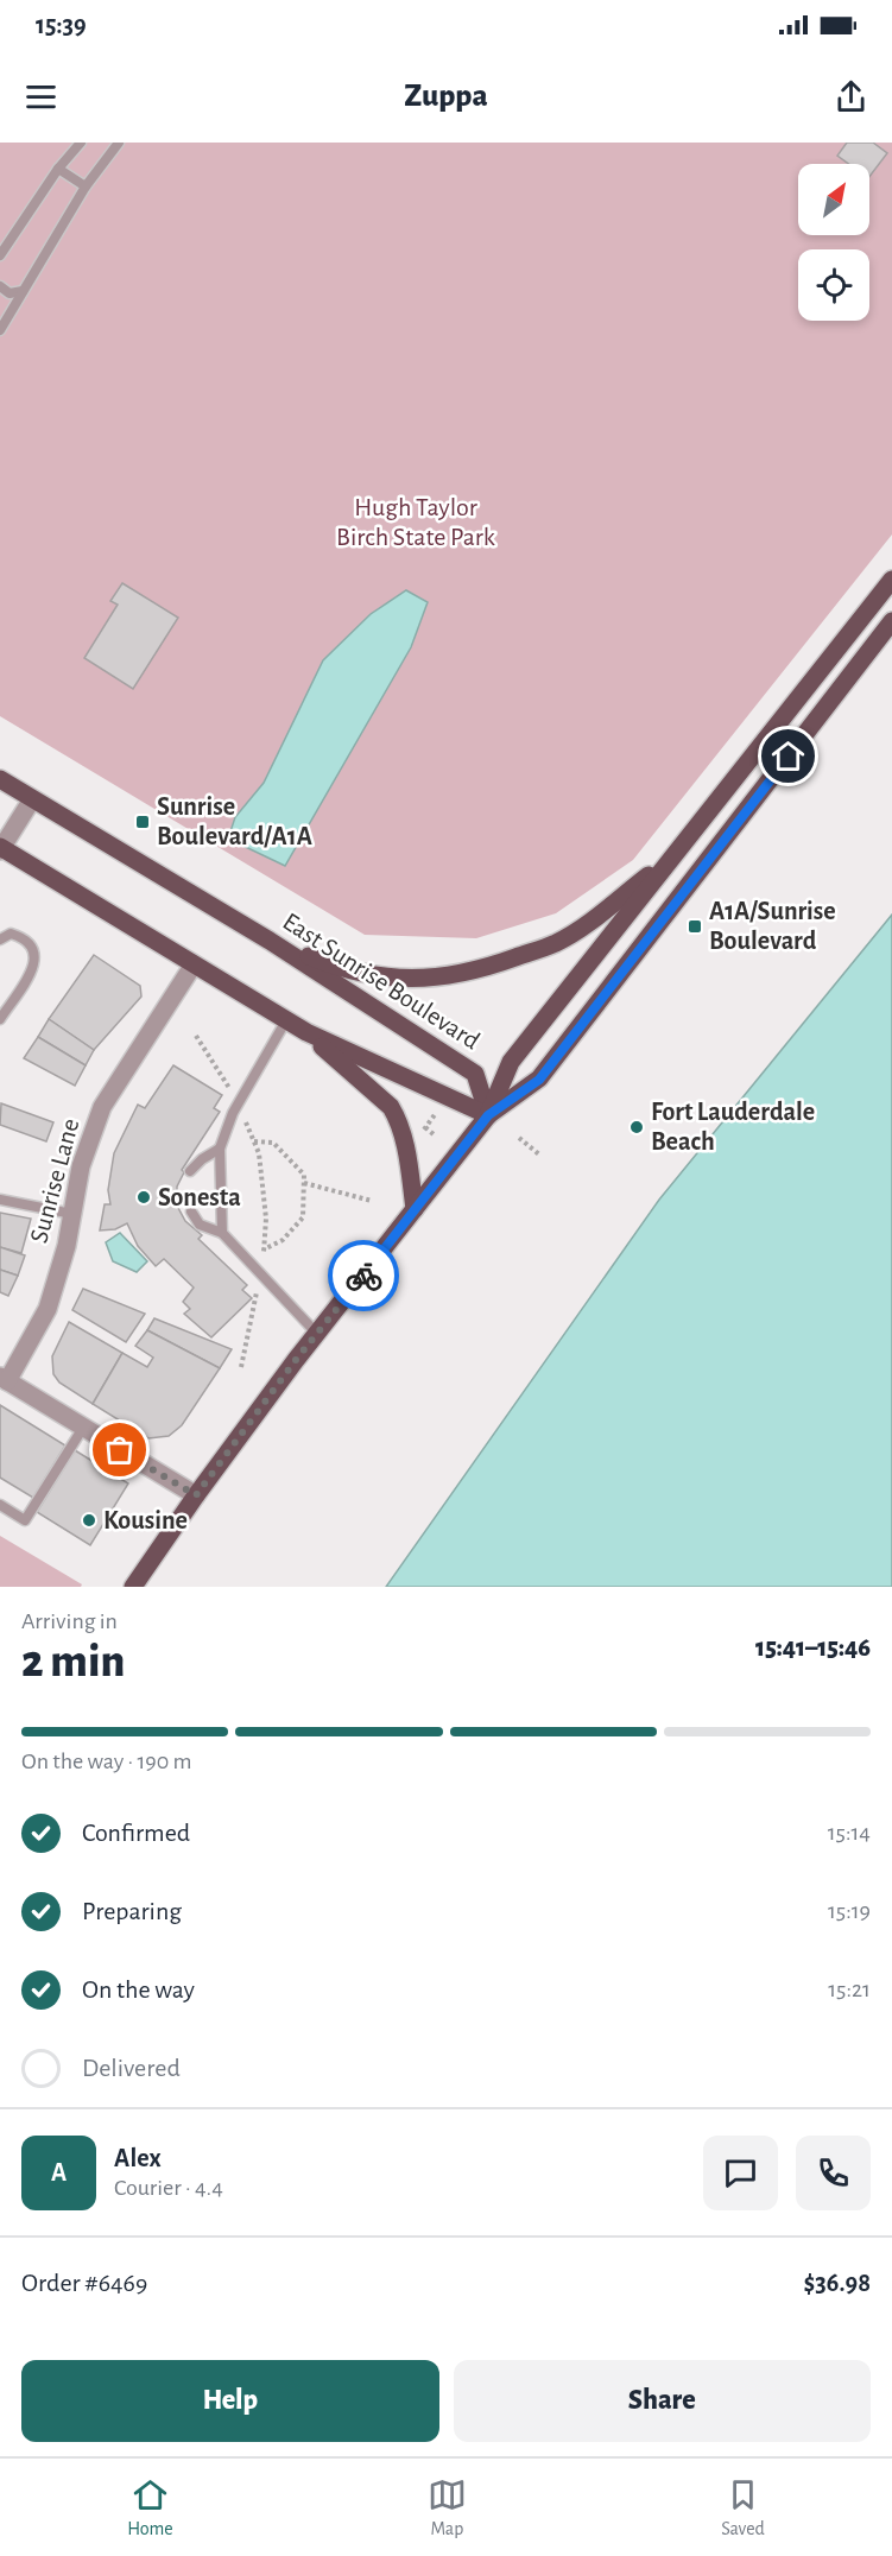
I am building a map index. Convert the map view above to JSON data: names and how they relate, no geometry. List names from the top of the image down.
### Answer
{
  "streets": {
    "main road": ["East Sunrise Boulevard"],
    "street": ["Sunrise Lane"]
  },
  "parks": ["Hugh Taylor Birch State Park"],
  "places": {
    "transit": ["Sunrise Boulevard/A1A", "A1A/Sunrise Boulevard"],
    "other": ["Fort Lauderdale Beach", "Sonesta", "Kousine"]
  },
  "north": "top right",
  "page": {
    "status": "15:39",
    "header": "Zuppa",
    "heading": ["2 min", "Arriving in", "15:41–15:46"],
    "panel": [
      "Alex",
      "Courier · 4.4",
      "Order #6469",
      "$36.98"
    ],
    "bar": "On the way · 190 m",
    "list": [
      ["Confirmed", "15:14"],
      ["Preparing", "15:19"],
      ["On the way", "15:21"],
      "Delivered"
    ],
    "round": "A",
    "buttons": ["Help", "Share"],
    "tabs": ["Home", "Map", "Saved"]
  }
}
